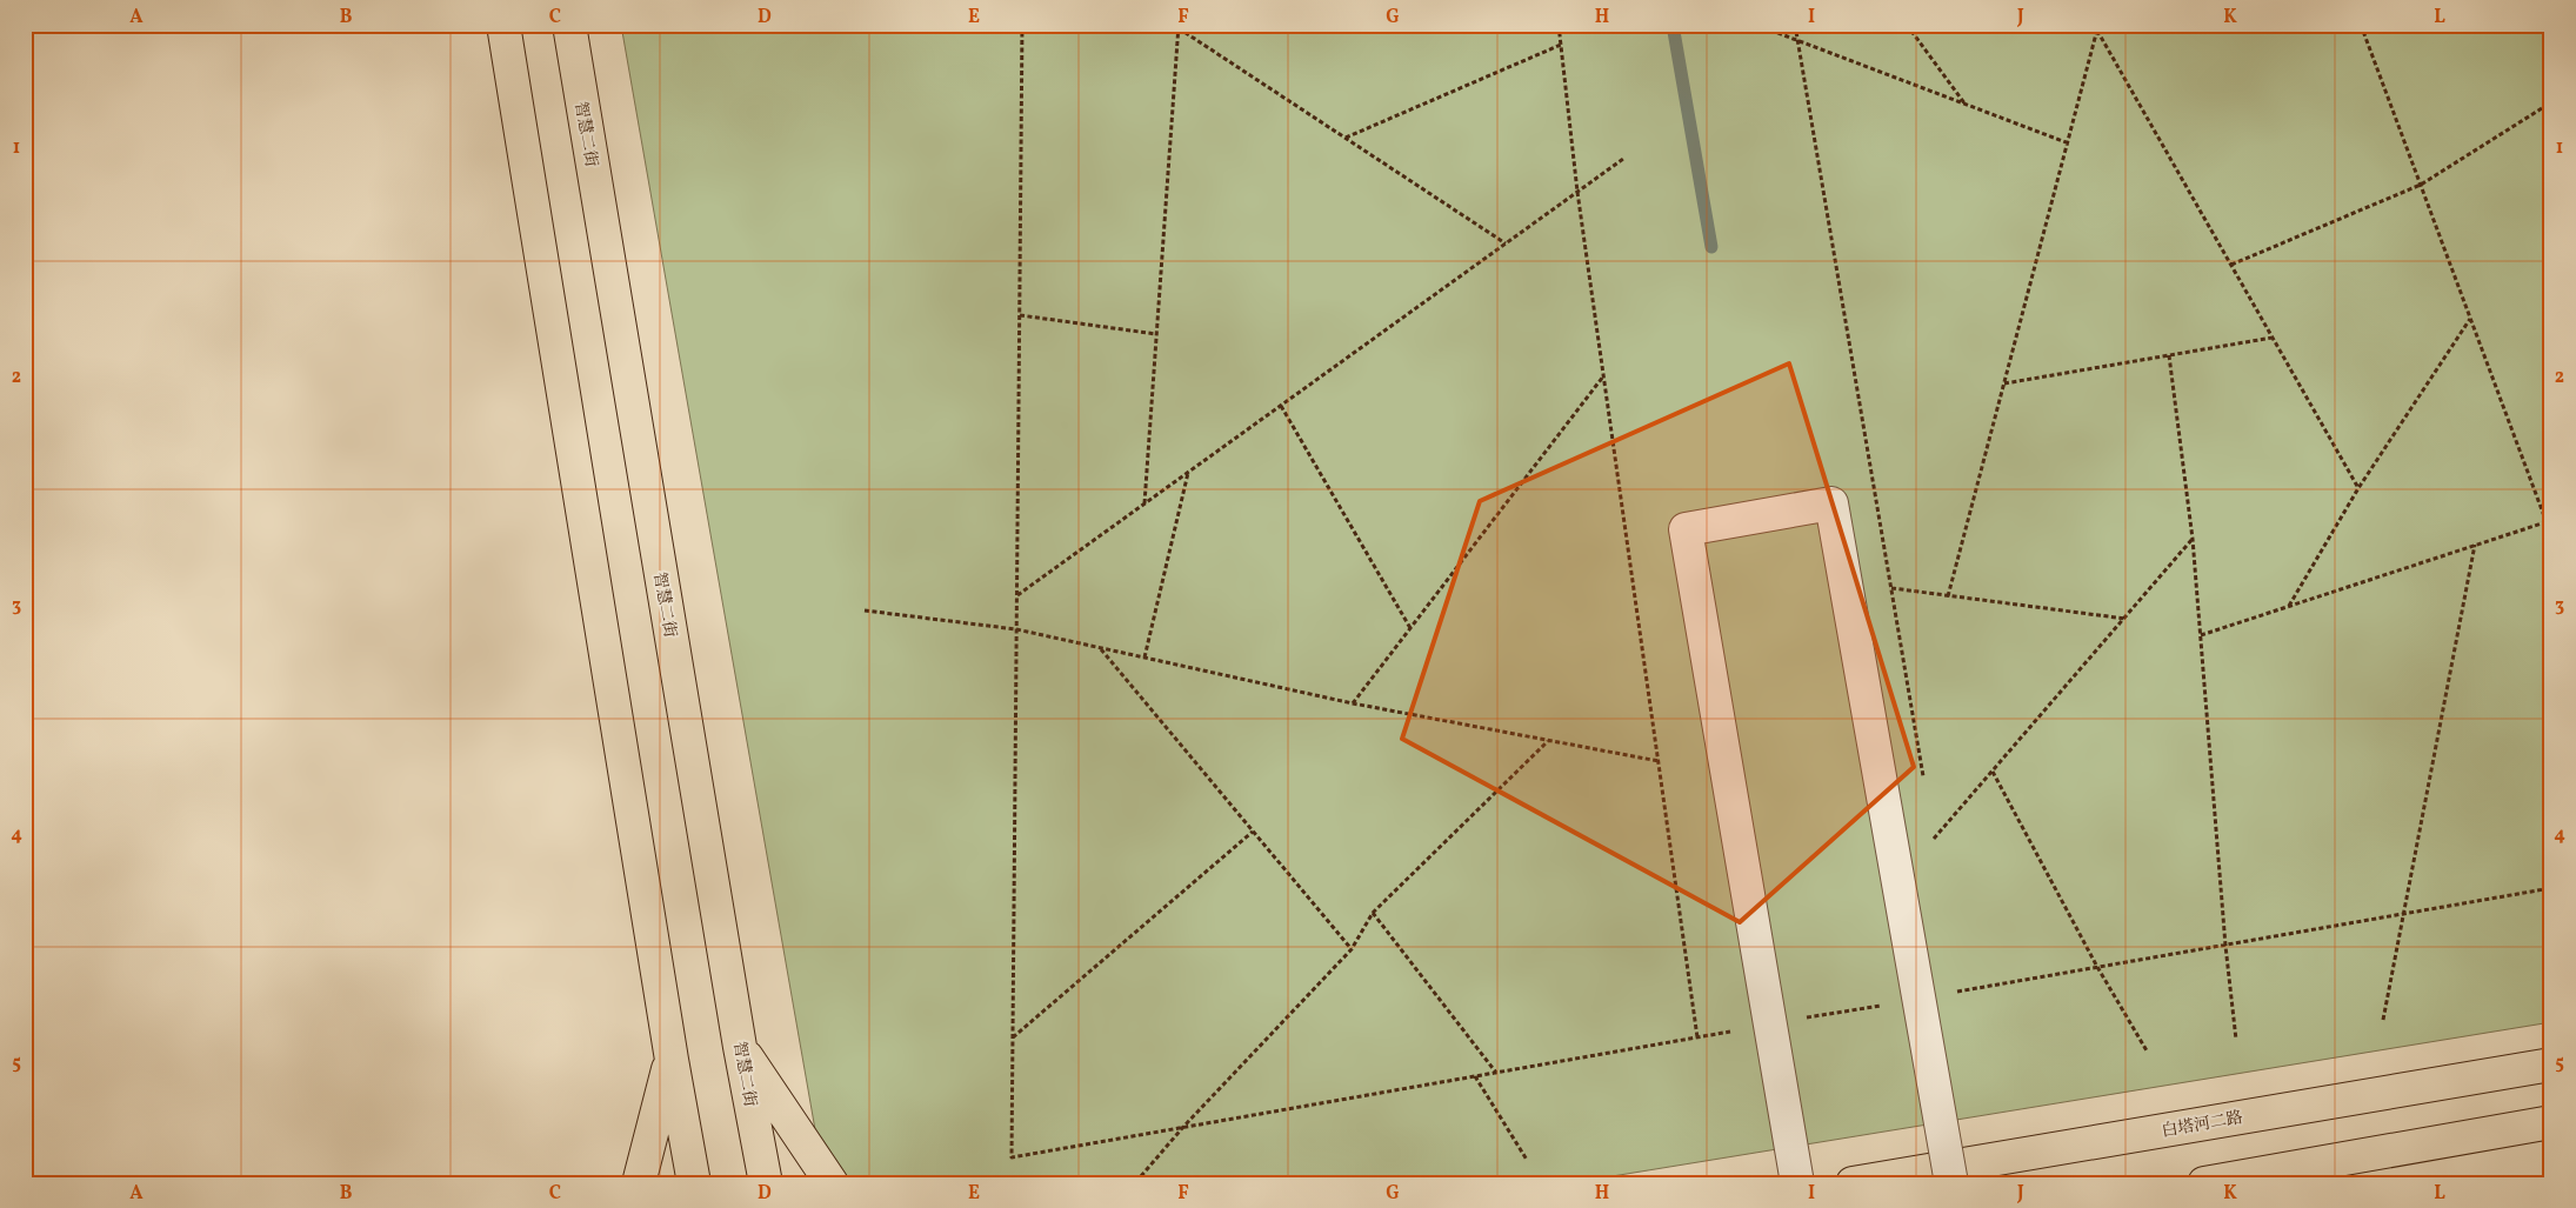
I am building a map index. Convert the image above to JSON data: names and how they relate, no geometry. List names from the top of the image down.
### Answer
{
  "streets": {
    "main road": ["智慧二街", "白塔河二路"]
  },
  "grid": {
    "columns": [
      "A",
      "B",
      "C",
      "D",
      "E",
      "F",
      "G",
      "H",
      "I",
      "J",
      "K",
      "L"
    ],
    "rows": [
      "1",
      "2",
      "3",
      "4",
      "5"
    ]
  }
}
